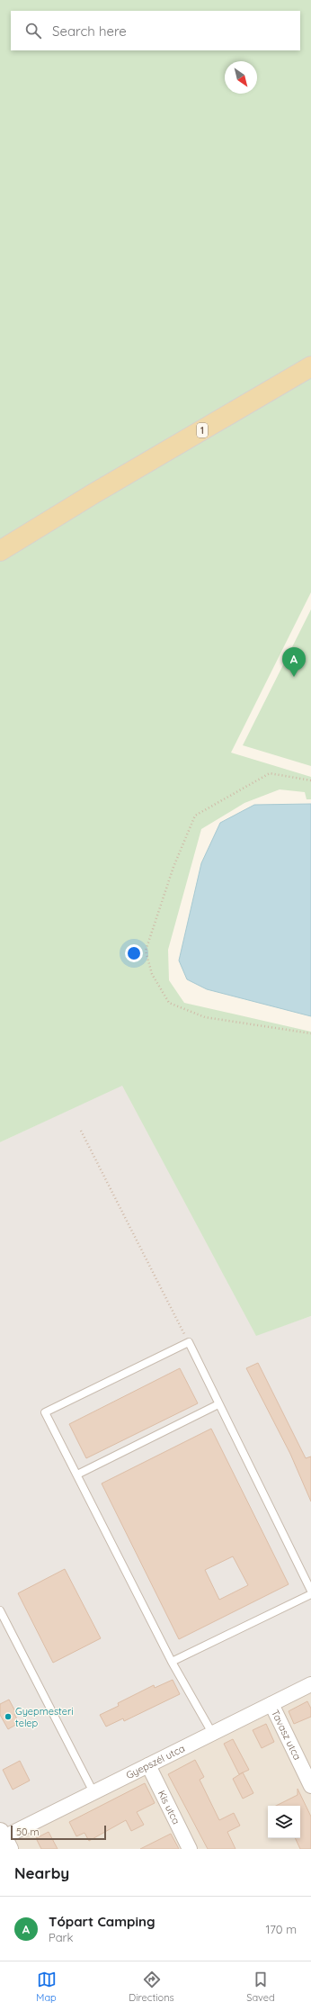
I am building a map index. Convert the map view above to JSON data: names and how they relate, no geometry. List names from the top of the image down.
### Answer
{
  "streets": {
    "main road": ["1"],
    "street": ["Tavasz utca", "Gyepszél utca", "Kis utca"]
  },
  "crossings": [
    ["Tavasz utca", "Gyepszél utca"],
    ["Gyepszél utca", "Kis utca"]
  ],
  "places": ["Gyepmesteri telep"],
  "scale_bar": "50 m",
  "north": "bottom right",
  "page": {
    "search": "Search here",
    "pins": "A",
    "scale": "50 m",
    "heading": "Nearby",
    "list": [
      {
        "mark": "A",
        "name": "Tópart Camping",
        "note": "Park",
        "value": "170 m"
      }
    ],
    "nav": ["Map", "Directions", "Saved"]
  }
}
